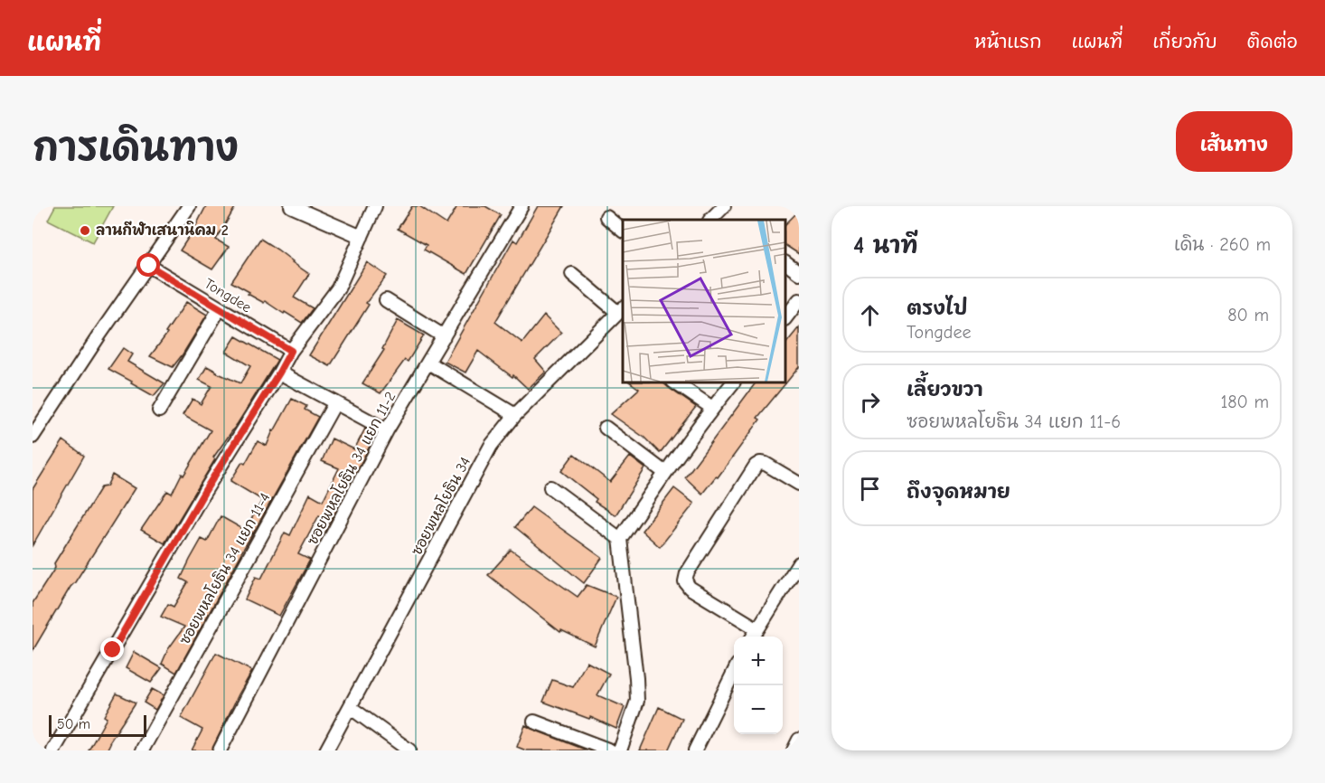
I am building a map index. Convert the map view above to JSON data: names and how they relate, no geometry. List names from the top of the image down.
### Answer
{
  "streets": {
    "street": [
      "Tongdee",
      "ซอยพหลโยธิน 34 แยก 11-2",
      "ซอยพหลโยธิน 34",
      "ซอยพหลโยธิน 34 แยก 11-4"
    ]
  },
  "places": ["ลานกีฬาเสนานิคม 2"],
  "scale_bar": "50 m",
  "page": {
    "header": "แผนที่",
    "nav": [
      "หน้าแรก",
      "แผนที่",
      "เกี่ยวกับ",
      "ติดต่อ"
    ],
    "title": "การเดินทาง",
    "buttons": "เส้นทาง",
    "heading": ["4 นาที", "เดิน · 260 m"],
    "list": [
      ["ตรงไป", "Tongdee", "80 m"],
      ["เลี้ยวขวา", "ซอยพหลโยธิน 34 แยก 11-6", "180 m"],
      "ถึงจุดหมาย"
    ],
    "map_buttons": ["+", "−"],
    "scale": "50 m"
  }
}
